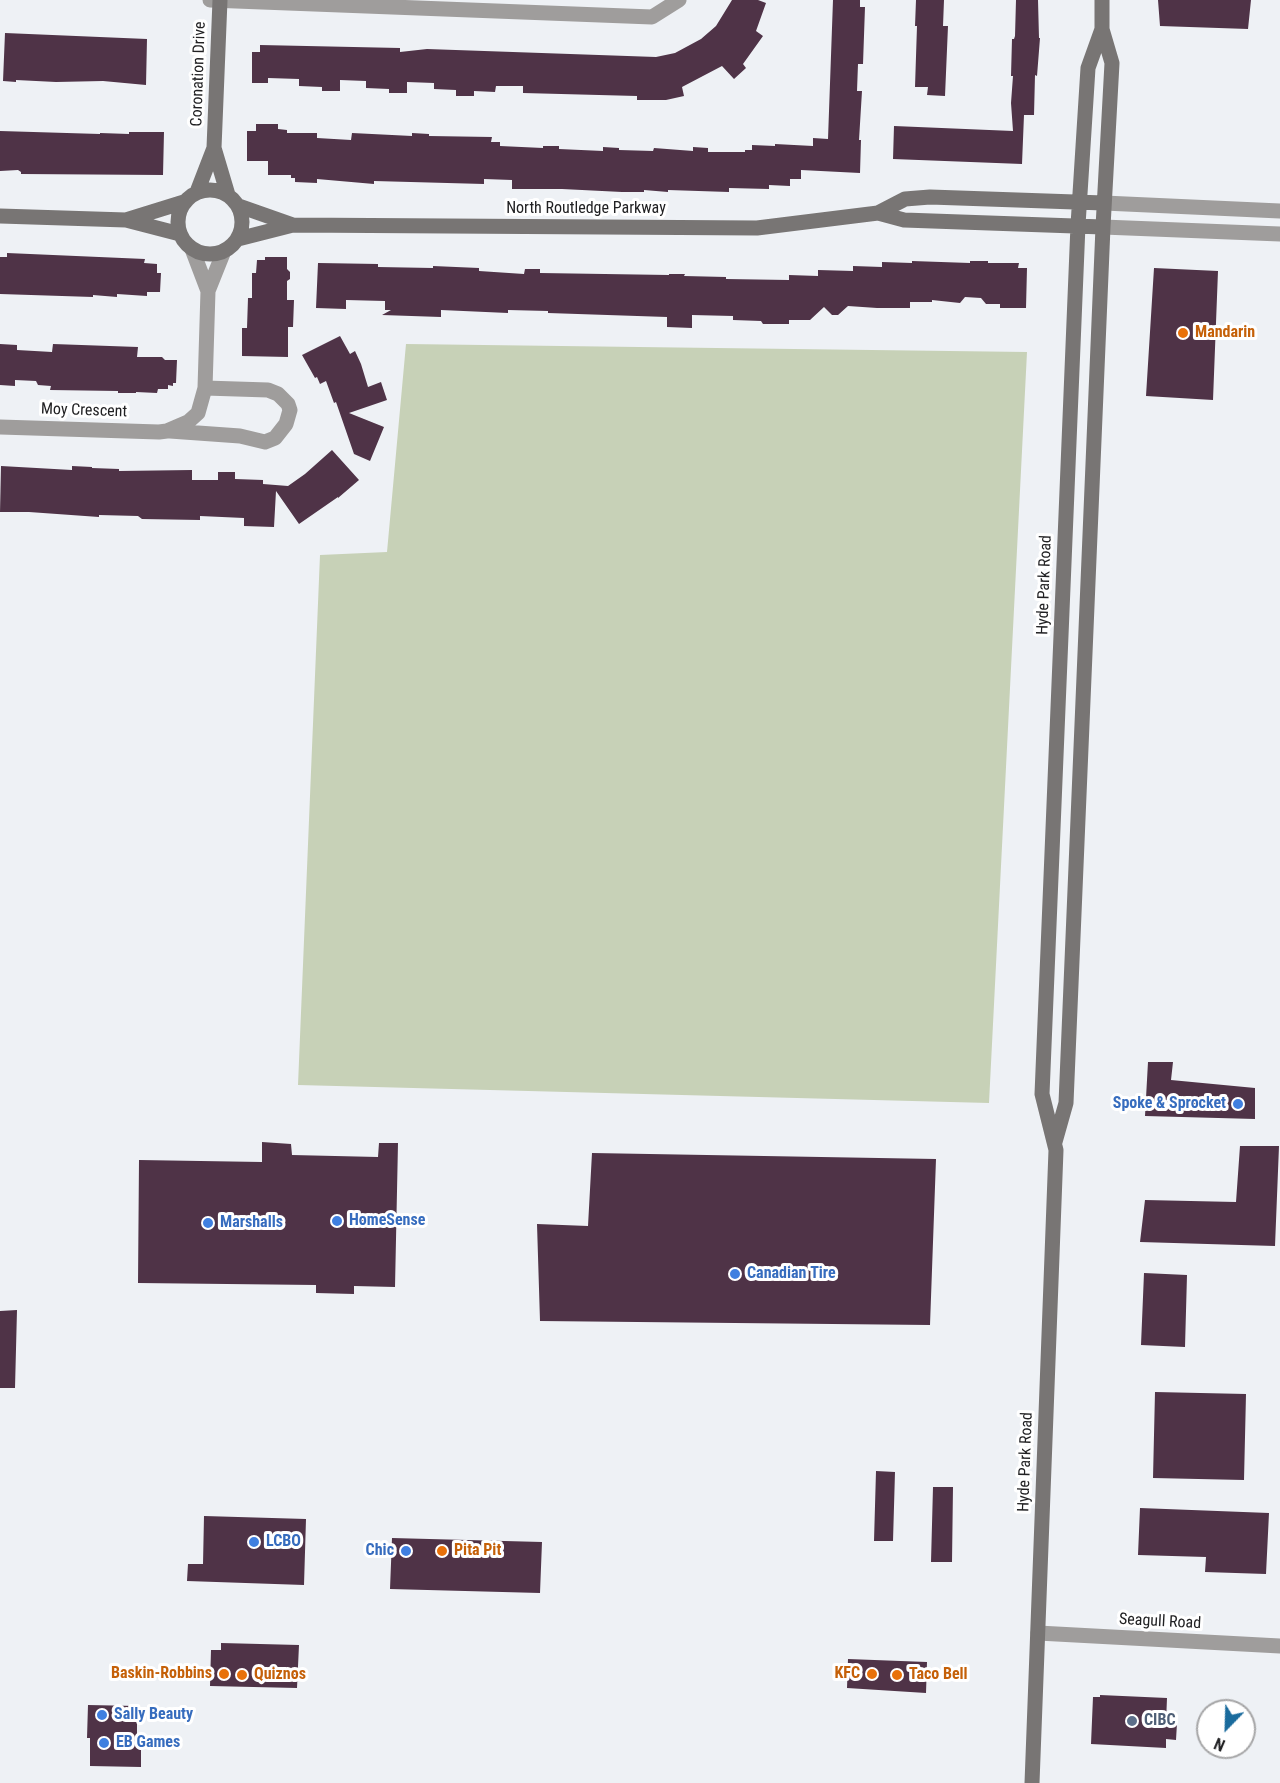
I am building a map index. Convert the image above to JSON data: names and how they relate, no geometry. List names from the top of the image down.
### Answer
{
  "streets": {
    "main road": ["Coronation Drive", "North Routledge Parkway", "Hyde Park Road"],
    "street": ["Moy Crescent", "Seagull Road"]
  },
  "crossings": [
    ["Coronation Drive", "North Routledge Parkway"],
    ["Coronation Drive", "Moy Crescent"],
    ["North Routledge Parkway", "Moy Crescent"],
    ["North Routledge Parkway", "Hyde Park Road"],
    ["Hyde Park Road", "Seagull Road"]
  ],
  "places": [
    "Mandarin",
    "Spoke & Sprocket",
    "HomeSense",
    "Marshalls",
    "Canadian Tire",
    "LCBO",
    "Chic",
    "Pita Pit",
    "Baskin-Robbins",
    "KFC",
    "Quiznos",
    "Taco Bell",
    "Sally Beauty",
    "CIBC",
    "EB Games"
  ],
  "north": "bottom left"
}
